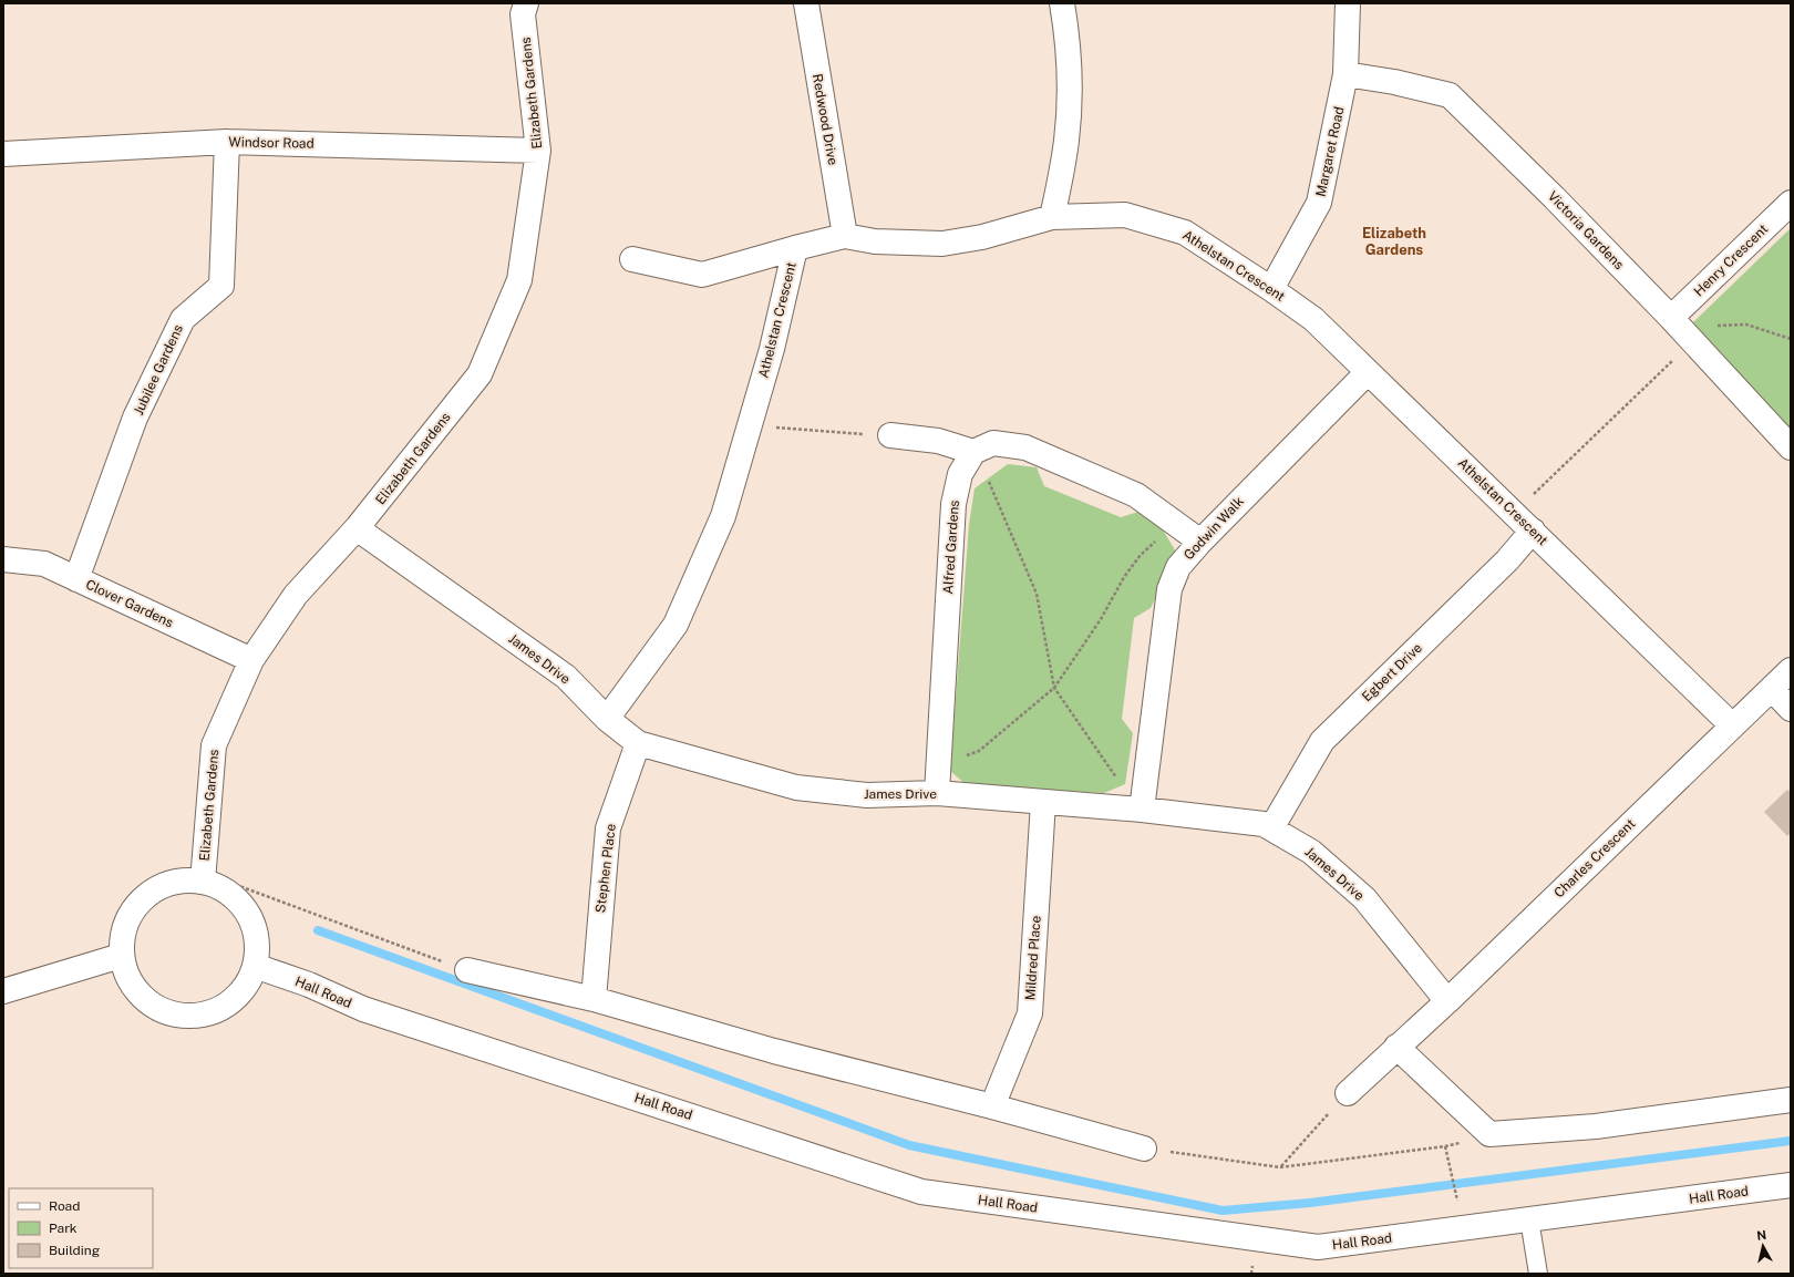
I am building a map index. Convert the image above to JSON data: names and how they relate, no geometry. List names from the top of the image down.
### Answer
{
  "streets": {
    "street": [
      "Elizabeth Gardens",
      "Redwood Drive",
      "Windsor Road",
      "Margaret Road",
      "Victoria Gardens",
      "Henry Crescent",
      "Athelstan Crescent",
      "Jubilee Gardens",
      "Godwin Walk",
      "Alfred Gardens",
      "Clover Gardens",
      "James Drive",
      "Egbert Drive",
      "Charles Crescent",
      "Stephen Place",
      "Mildred Place",
      "Hall Road"
    ]
  },
  "crossings": [
    ["Elizabeth Gardens", "Windsor Road"],
    ["Elizabeth Gardens", "Clover Gardens"],
    ["Elizabeth Gardens", "James Drive"],
    ["Elizabeth Gardens", "Hall Road"],
    ["Redwood Drive", "Athelstan Crescent"],
    ["Windsor Road", "Jubilee Gardens"],
    ["Margaret Road", "Victoria Gardens"],
    ["Margaret Road", "Athelstan Crescent"],
    ["Victoria Gardens", "Henry Crescent"],
    ["Athelstan Crescent", "Godwin Walk"],
    ["Athelstan Crescent", "James Drive"],
    ["Athelstan Crescent", "Egbert Drive"],
    ["Athelstan Crescent", "Charles Crescent"],
    ["Jubilee Gardens", "Clover Gardens"],
    ["Godwin Walk", "James Drive"],
    ["Alfred Gardens", "James Drive"],
    ["James Drive", "Egbert Drive"],
    ["James Drive", "Charles Crescent"],
    ["James Drive", "Stephen Place"],
    ["James Drive", "Mildred Place"]
  ],
  "districts": ["Elizabeth Gardens"],
  "legend": ["Road", "Park", "Building"],
  "north": "top"
}
